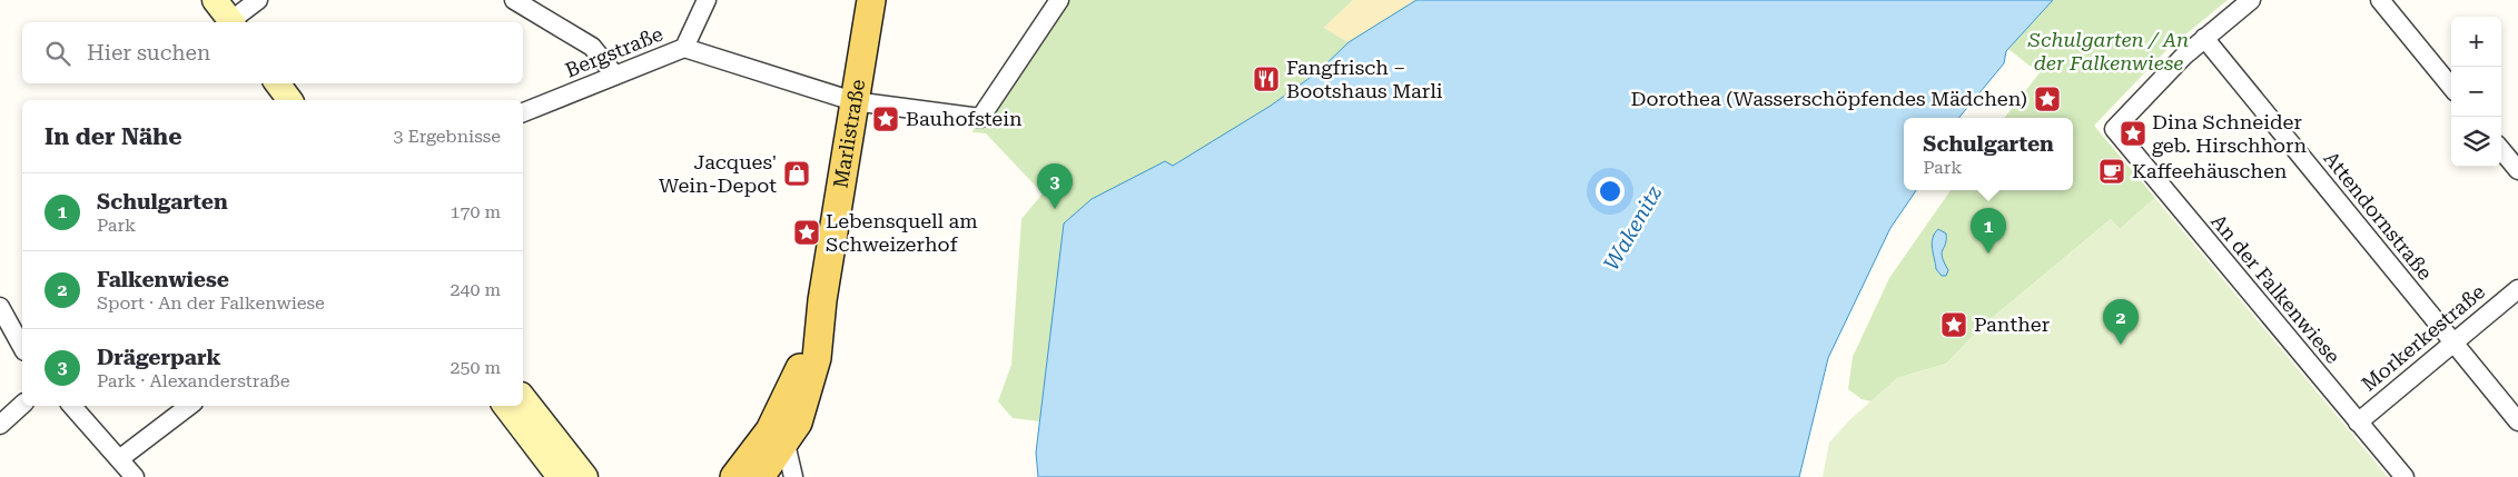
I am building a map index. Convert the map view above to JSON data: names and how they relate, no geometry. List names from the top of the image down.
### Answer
{
  "streets": {
    "main road": ["Marlistraße"],
    "street": [
      "Bergstraße",
      "Attendornstraße",
      "An der Falkenwiese",
      "Morkerkestraße"
    ]
  },
  "crossings": [
    ["Bergstraße", "Marlistraße"],
    ["Attendornstraße", "An der Falkenwiese"],
    ["Attendornstraße", "Morkerkestraße"],
    ["An der Falkenwiese", "Morkerkestraße"]
  ],
  "water": ["Wakenitz"],
  "parks": ["Schulgarten / An der Falkenwiese"],
  "places": {
    "restaurant": ["Fangfrisch – Bootshaus Marli"],
    "place": [
      "Dorothea (Wasserschöpfendes Mädchen)",
      "Bauhofstein",
      "Dina Schneider geb. Hirschhorn",
      "Lebensquell am Schweizerhof",
      "Panther"
    ],
    "cafe": ["Kaffeehäuschen"],
    "shop": ["Jacques' Wein-Depot"]
  },
  "page": {
    "map_buttons": ["+", "−"],
    "search": "Hier suchen",
    "heading": ["In der Nähe", "3 Ergebnisse"],
    "popup": ["Schulgarten", "Park"],
    "pins": ["3", "1", "2"],
    "list": [
      {
        "mark": "1",
        "name": "Schulgarten",
        "note": "Park",
        "value": "170 m"
      },
      {
        "mark": "2",
        "name": "Falkenwiese",
        "note": "Sport · An der Falkenwiese",
        "value": "240 m"
      },
      {
        "mark": "3",
        "name": "Drägerpark",
        "note": "Park · Alexanderstraße",
        "value": "250 m"
      }
    ]
  }
}
